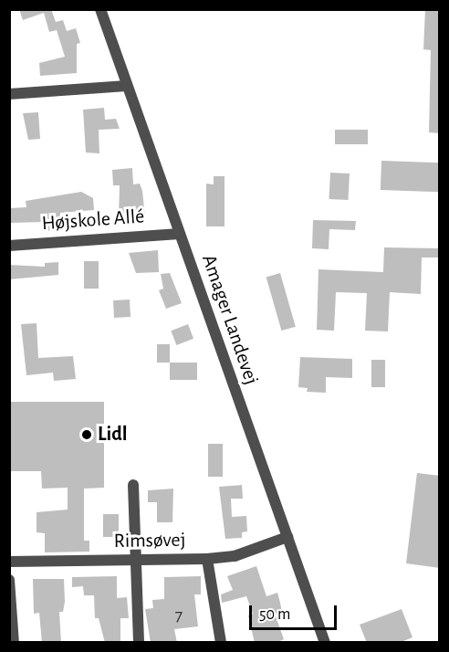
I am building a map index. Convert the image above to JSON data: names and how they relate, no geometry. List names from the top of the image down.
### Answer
{
  "streets": {
    "street": ["Højskole Allé", "Amager Landevej", "Rimsøvej"]
  },
  "crossings": [
    ["Højskole Allé", "Amager Landevej"],
    ["Amager Landevej", "Rimsøvej"]
  ],
  "places": ["Lidl"],
  "house_numbers": ["7"],
  "scale_bar": "50 m"
}
